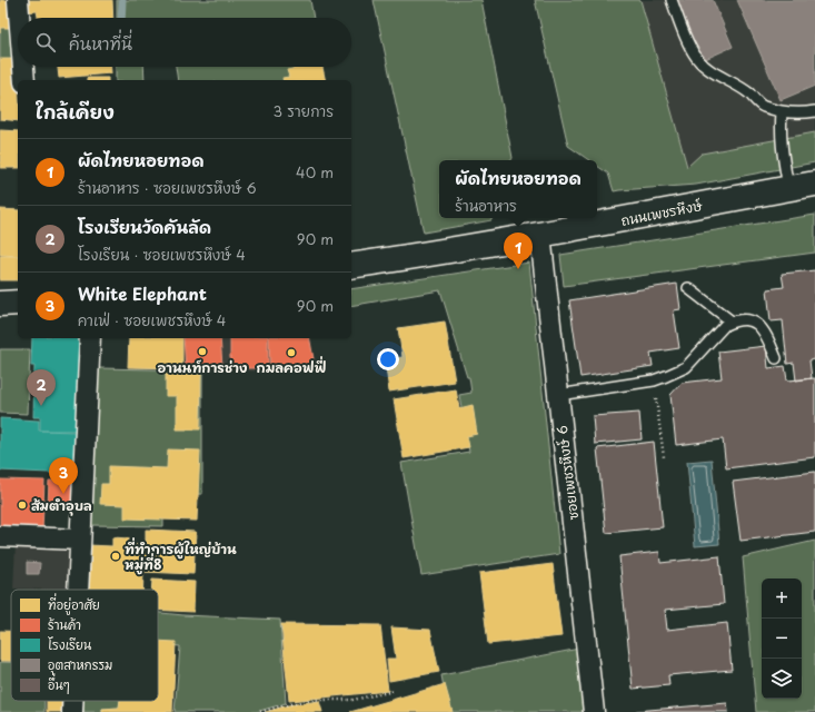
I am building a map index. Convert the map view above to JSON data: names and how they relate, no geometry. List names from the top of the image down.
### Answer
{
  "streets": {
    "main road": ["ถนนเพชรหึงษ์"],
    "street": ["ซอยเพชรหึงษ์ 6"]
  },
  "crossings": [
    ["ถนนเพชรหึงษ์", "ซอยเพชรหึงษ์ 6"]
  ],
  "places": [
    "อานนท์การช่าง",
    "กมลคอฟฟี่",
    "ส้มตำอุบล",
    "ที่ทำการผู้ใหญ่บ้าน หมู่ที่8"
  ],
  "legend": [
    "ที่อยู่อาศัย",
    "ร้านค้า",
    "โรงเรียน",
    "อุตสาหกรรม",
    "อื่นๆ"
  ],
  "page": {
    "search": "ค้นหาที่นี่",
    "heading": ["ใกล้เคียง", "3 รายการ"],
    "list": [
      {
        "mark": "1",
        "name": "ผัดไทยหอยทอด",
        "note": "ร้านอาหาร · ซอยเพชรหึงษ์ 6",
        "value": "40 m"
      },
      {
        "mark": "2",
        "name": "โรงเรียนวัดคันลัด",
        "note": "โรงเรียน · ซอยเพชรหึงษ์ 4",
        "value": "90 m"
      },
      {
        "mark": "3",
        "name": "White Elephant",
        "note": "คาเฟ่ · ซอยเพชรหึงษ์ 4",
        "value": "90 m"
      }
    ],
    "popup": ["ผัดไทยหอยทอด", "ร้านอาหาร"],
    "pins": ["1", "2", "3"],
    "map_buttons": ["+", "−"]
  }
}
